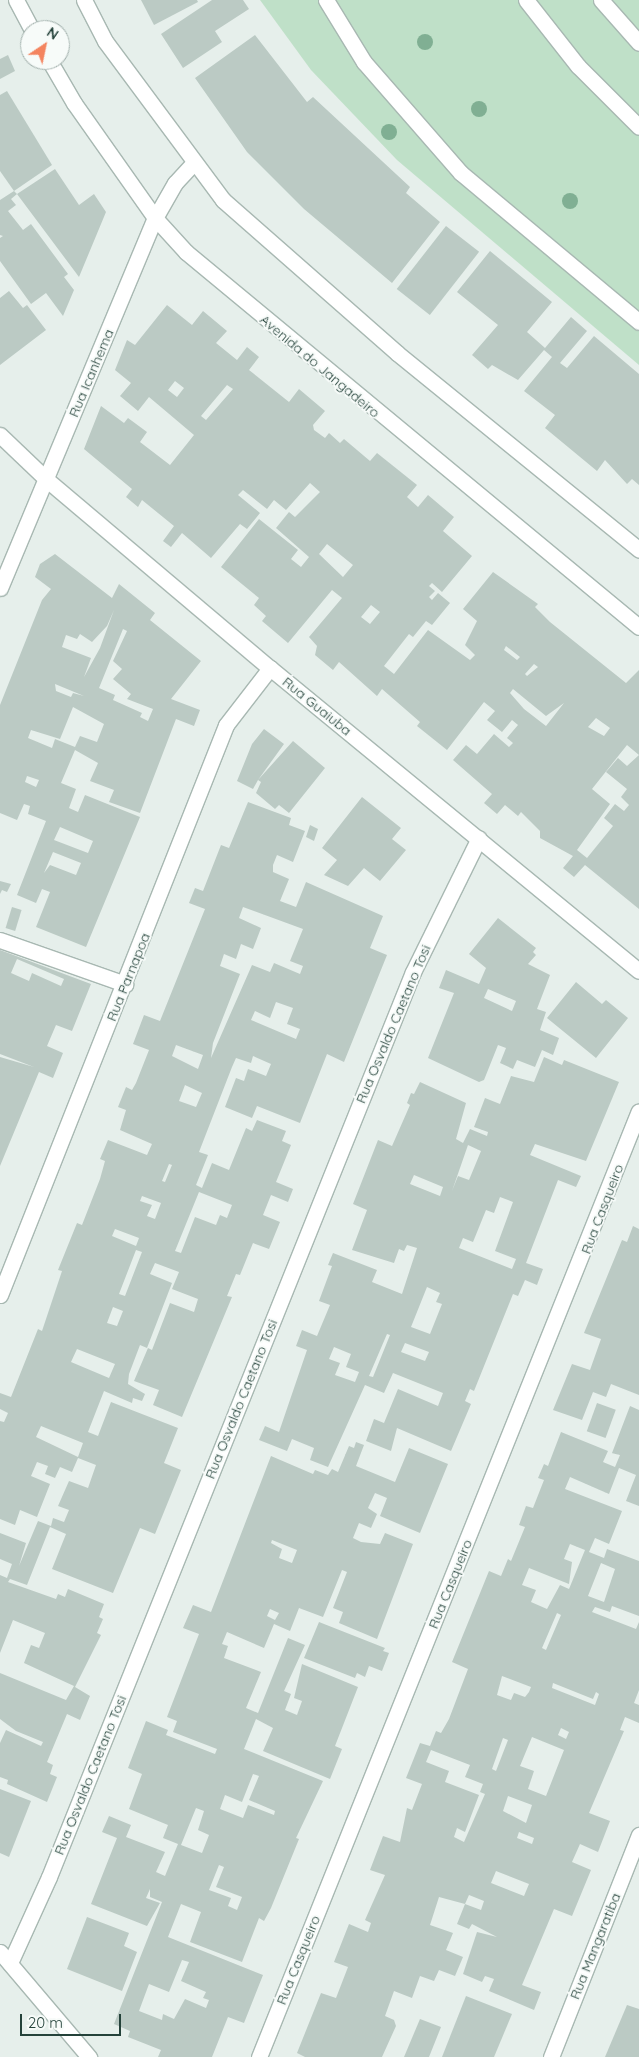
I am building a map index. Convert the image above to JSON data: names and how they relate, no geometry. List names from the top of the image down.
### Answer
{
  "streets": {
    "street": [
      "Avenida do Jangadeiro",
      "Rua Icanhema",
      "Rua Guaiuba",
      "Rua Parnapoa",
      "Rua Osvaldo Caetano Tosi",
      "Rua Casqueiro",
      "Rua Mangaratiba"
    ]
  },
  "crossings": [
    ["Avenida do Jangadeiro", "Rua Icanhema"],
    ["Rua Icanhema", "Rua Guaiuba"],
    ["Rua Guaiuba", "Rua Parnapoa"],
    ["Rua Guaiuba", "Rua Osvaldo Caetano Tosi"]
  ],
  "scale_bar": "20 m",
  "north": "top right"
}
